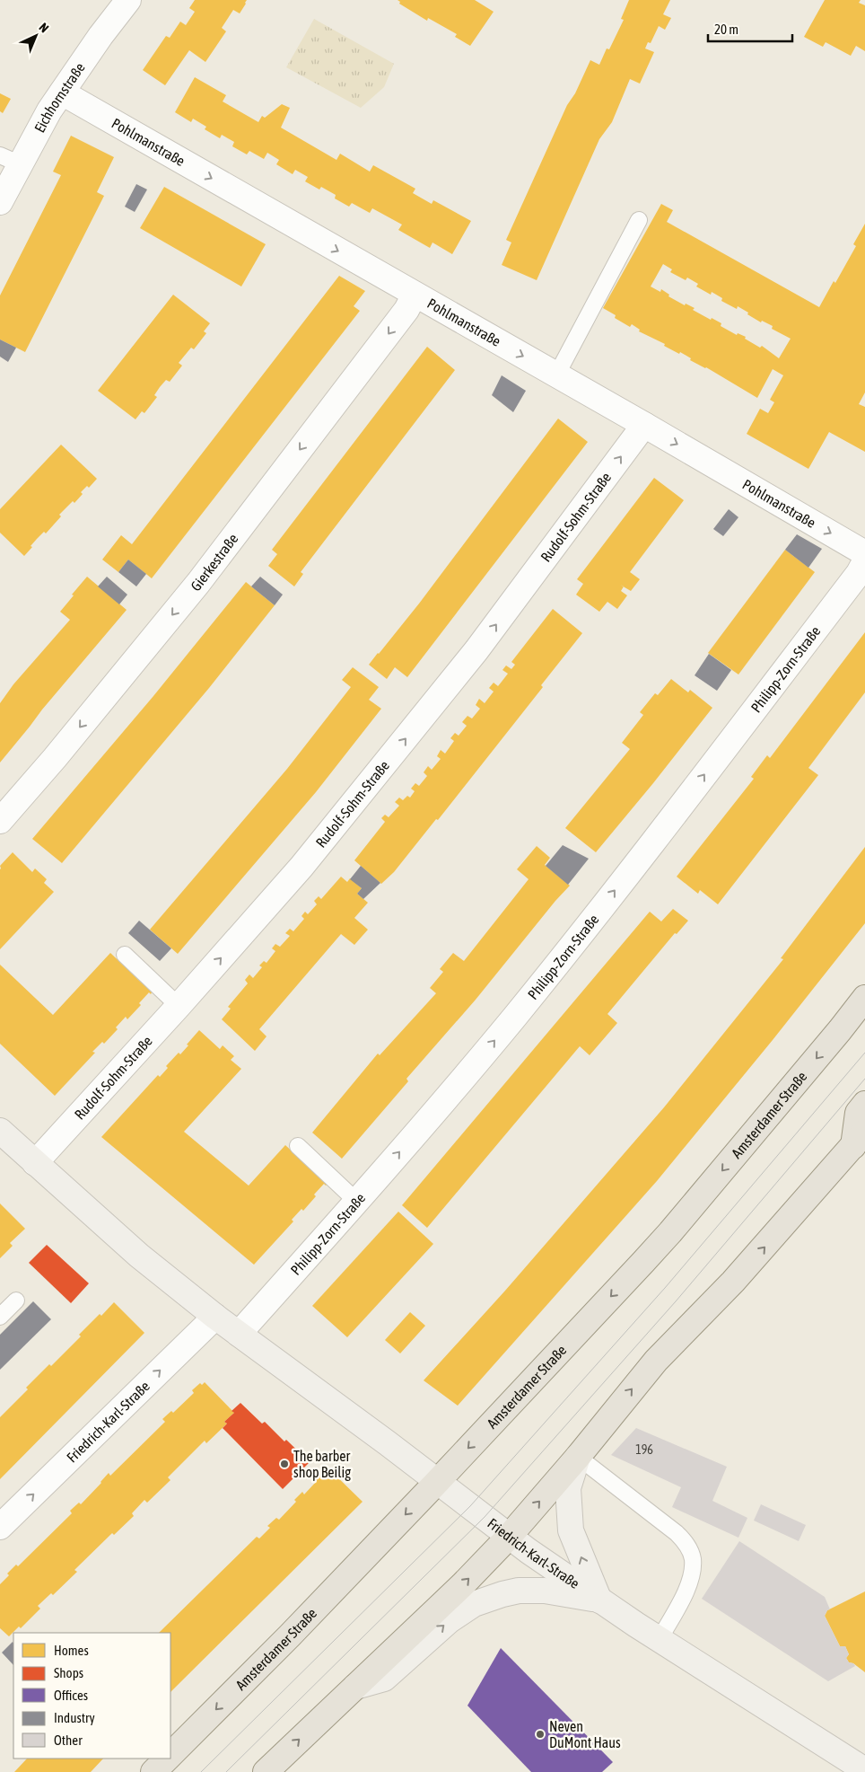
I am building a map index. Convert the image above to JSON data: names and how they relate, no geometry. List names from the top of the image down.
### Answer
{
  "streets": {
    "main road": ["Amsterdamer Straße", "Friedrich-Karl-Straße"],
    "street": [
      "Eichhornstraße",
      "Pohlmanstraße",
      "Rudolf-Sohm-Straße",
      "Gierkestraße",
      "Philipp-Zorn-Straße"
    ]
  },
  "crossings": [
    ["Eichhornstraße", "Pohlmanstraße"],
    ["Pohlmanstraße", "Rudolf-Sohm-Straße"],
    ["Pohlmanstraße", "Gierkestraße"],
    ["Rudolf-Sohm-Straße", "Friedrich-Karl-Straße"],
    ["Philipp-Zorn-Straße", "Friedrich-Karl-Straße"],
    ["Amsterdamer Straße", "Friedrich-Karl-Straße"]
  ],
  "one_way": [
    "Pohlmanstraße",
    "Rudolf-Sohm-Straße",
    "Gierkestraße",
    "Philipp-Zorn-Straße"
  ],
  "places": ["The barber shop Beilig", "Neven DuMont Haus"],
  "house_numbers": ["196"],
  "legend": [
    "Homes",
    "Shops",
    "Offices",
    "Industry",
    "Other"
  ],
  "scale_bar": "20 m",
  "north": "top right"
}
